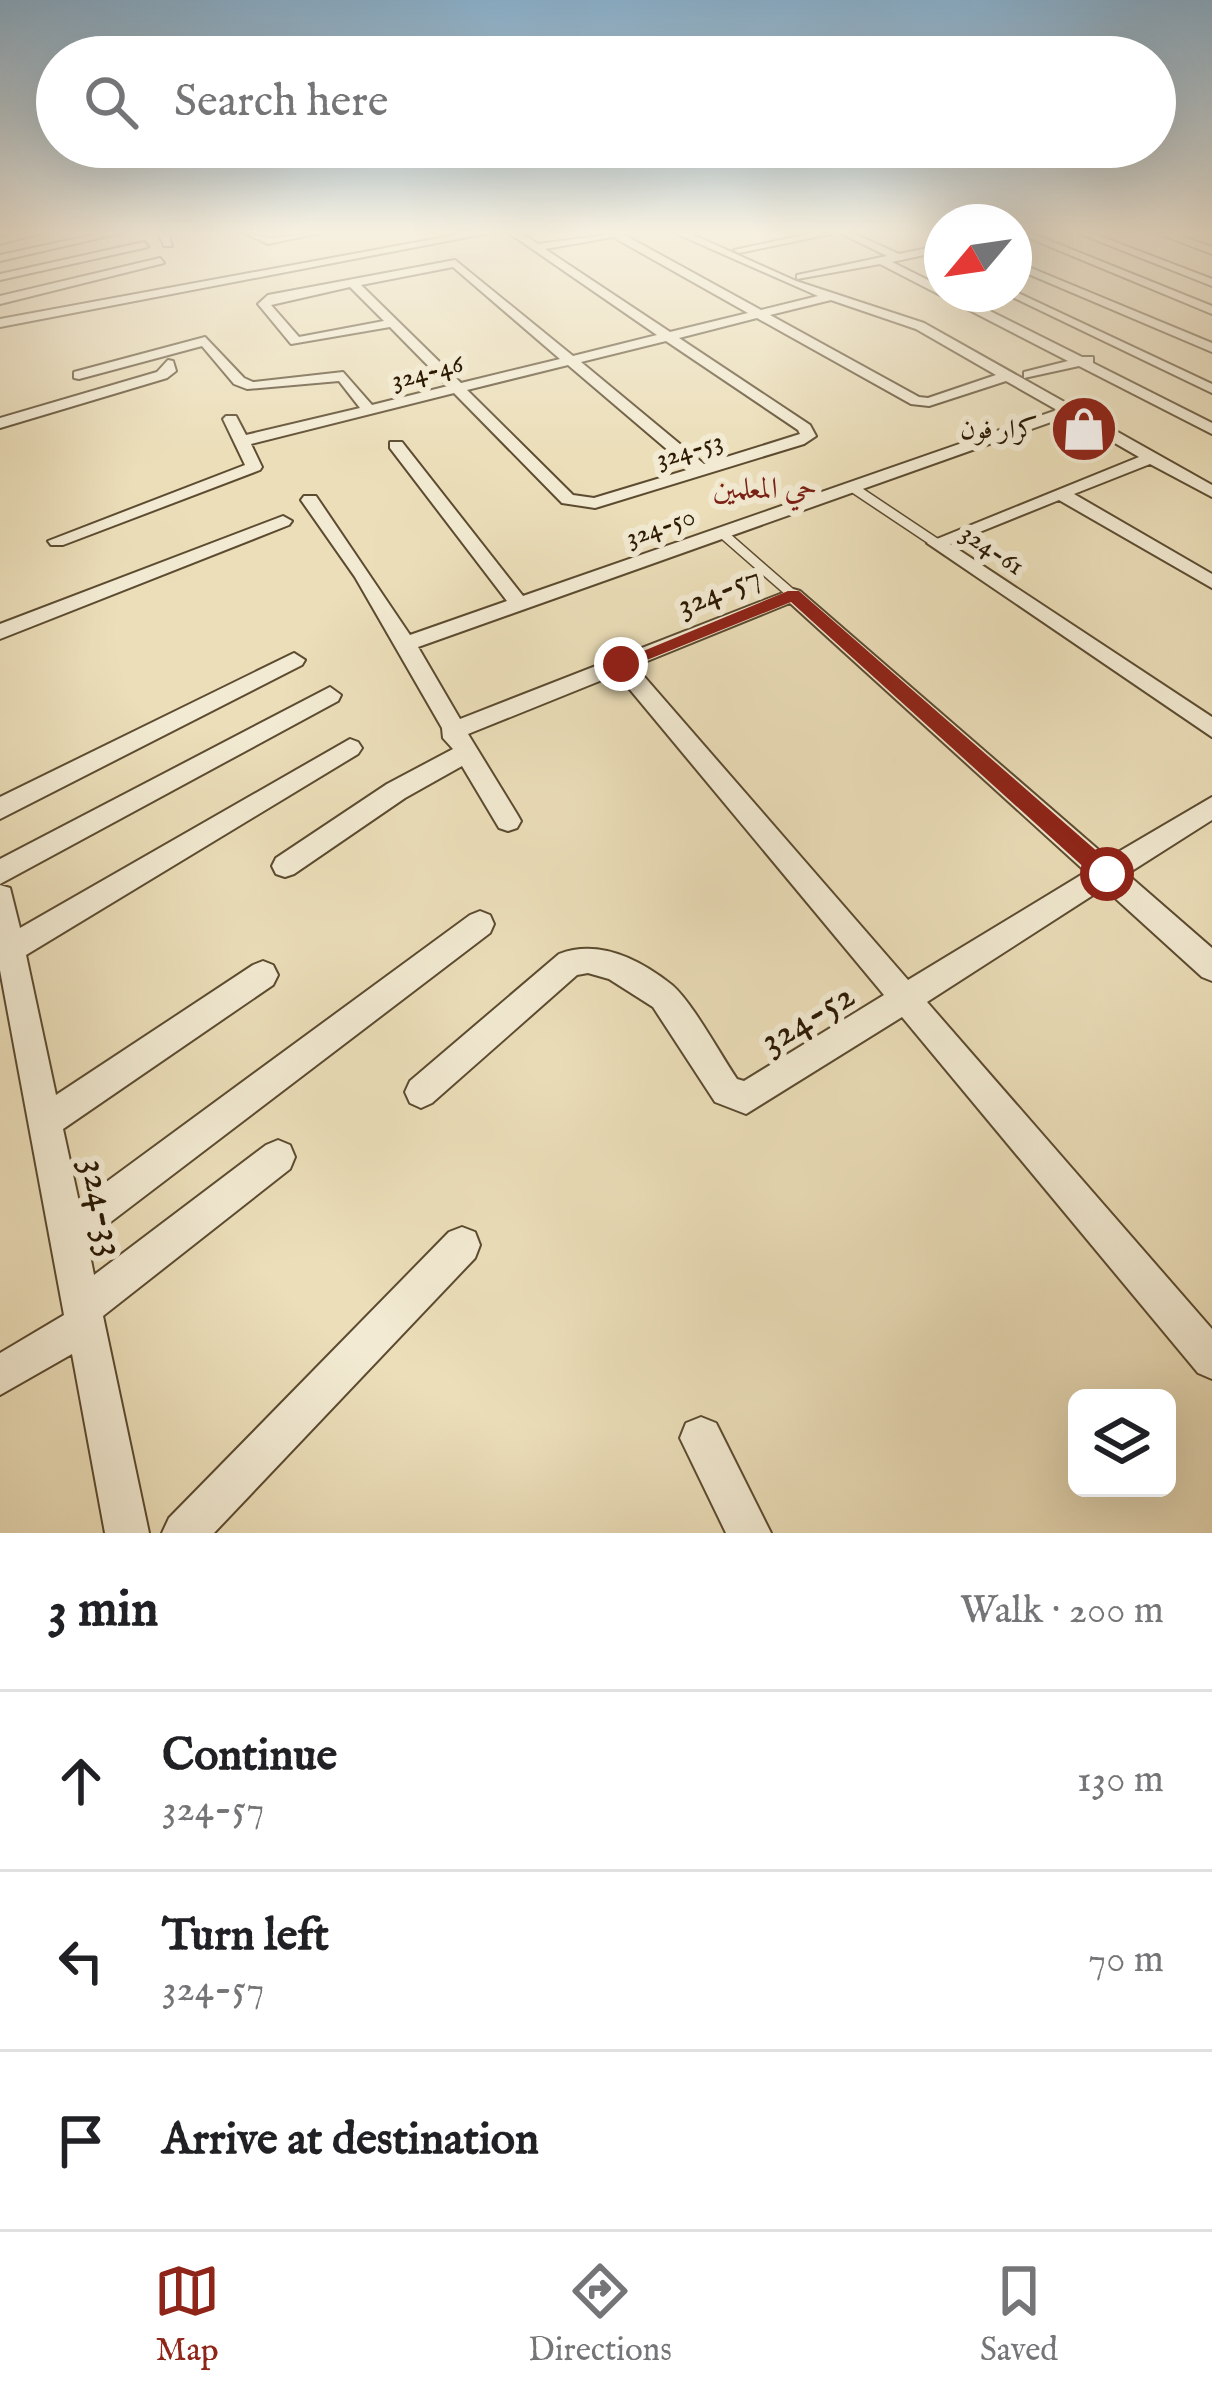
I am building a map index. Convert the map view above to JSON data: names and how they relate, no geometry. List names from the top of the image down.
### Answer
{
  "streets": {
    "street": [
      "324-46",
      "324-53",
      "324-50",
      "324-61",
      "324-57",
      "324-52",
      "324-33"
    ]
  },
  "crossings": [
    ["324-46", "324-53"],
    ["324-57", "324-52"]
  ],
  "districts": ["حي المعلمين"],
  "places": {
    "shop": ["كرار فون"]
  },
  "north": "bottom left",
  "page": {
    "search": "Search here",
    "heading": ["3 min", "Walk · 200 m"],
    "list": [
      ["Continue", "324-57", "130 m"],
      ["Turn left", "324-57", "70 m"],
      "Arrive at destination"
    ],
    "nav": ["Map", "Directions", "Saved"]
  }
}
